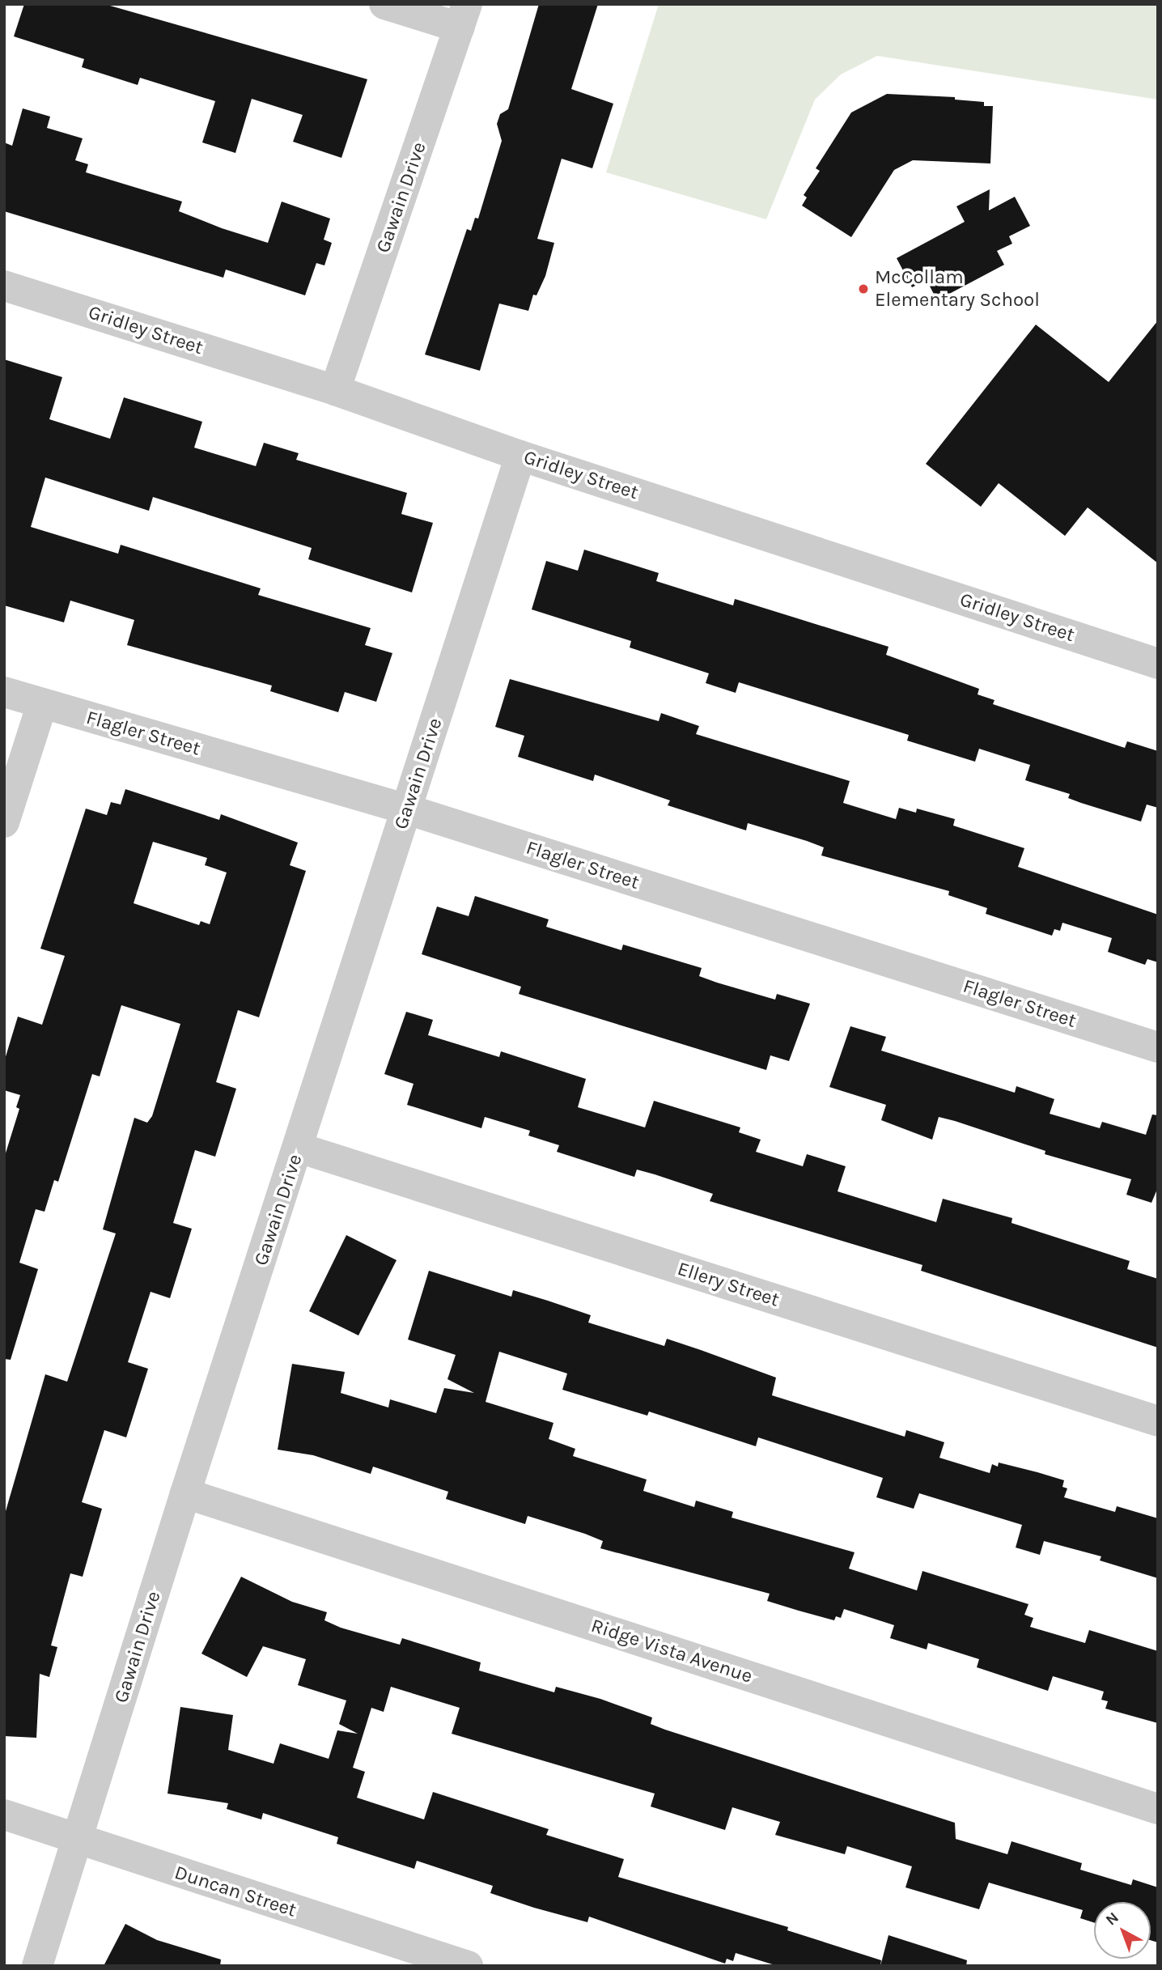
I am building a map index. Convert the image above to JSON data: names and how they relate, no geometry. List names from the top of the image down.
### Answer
{
  "streets": {
    "street": [
      "Gawain Drive",
      "Gridley Street",
      "Flagler Street",
      "Ellery Street",
      "Ridge Vista Avenue",
      "Duncan Street"
    ]
  },
  "crossings": [
    ["Gawain Drive", "Gridley Street"],
    ["Gawain Drive", "Flagler Street"],
    ["Gawain Drive", "Ellery Street"],
    ["Gawain Drive", "Ridge Vista Avenue"],
    ["Gawain Drive", "Duncan Street"]
  ],
  "places": ["McCollam Elementary School"],
  "north": "top left"
}
